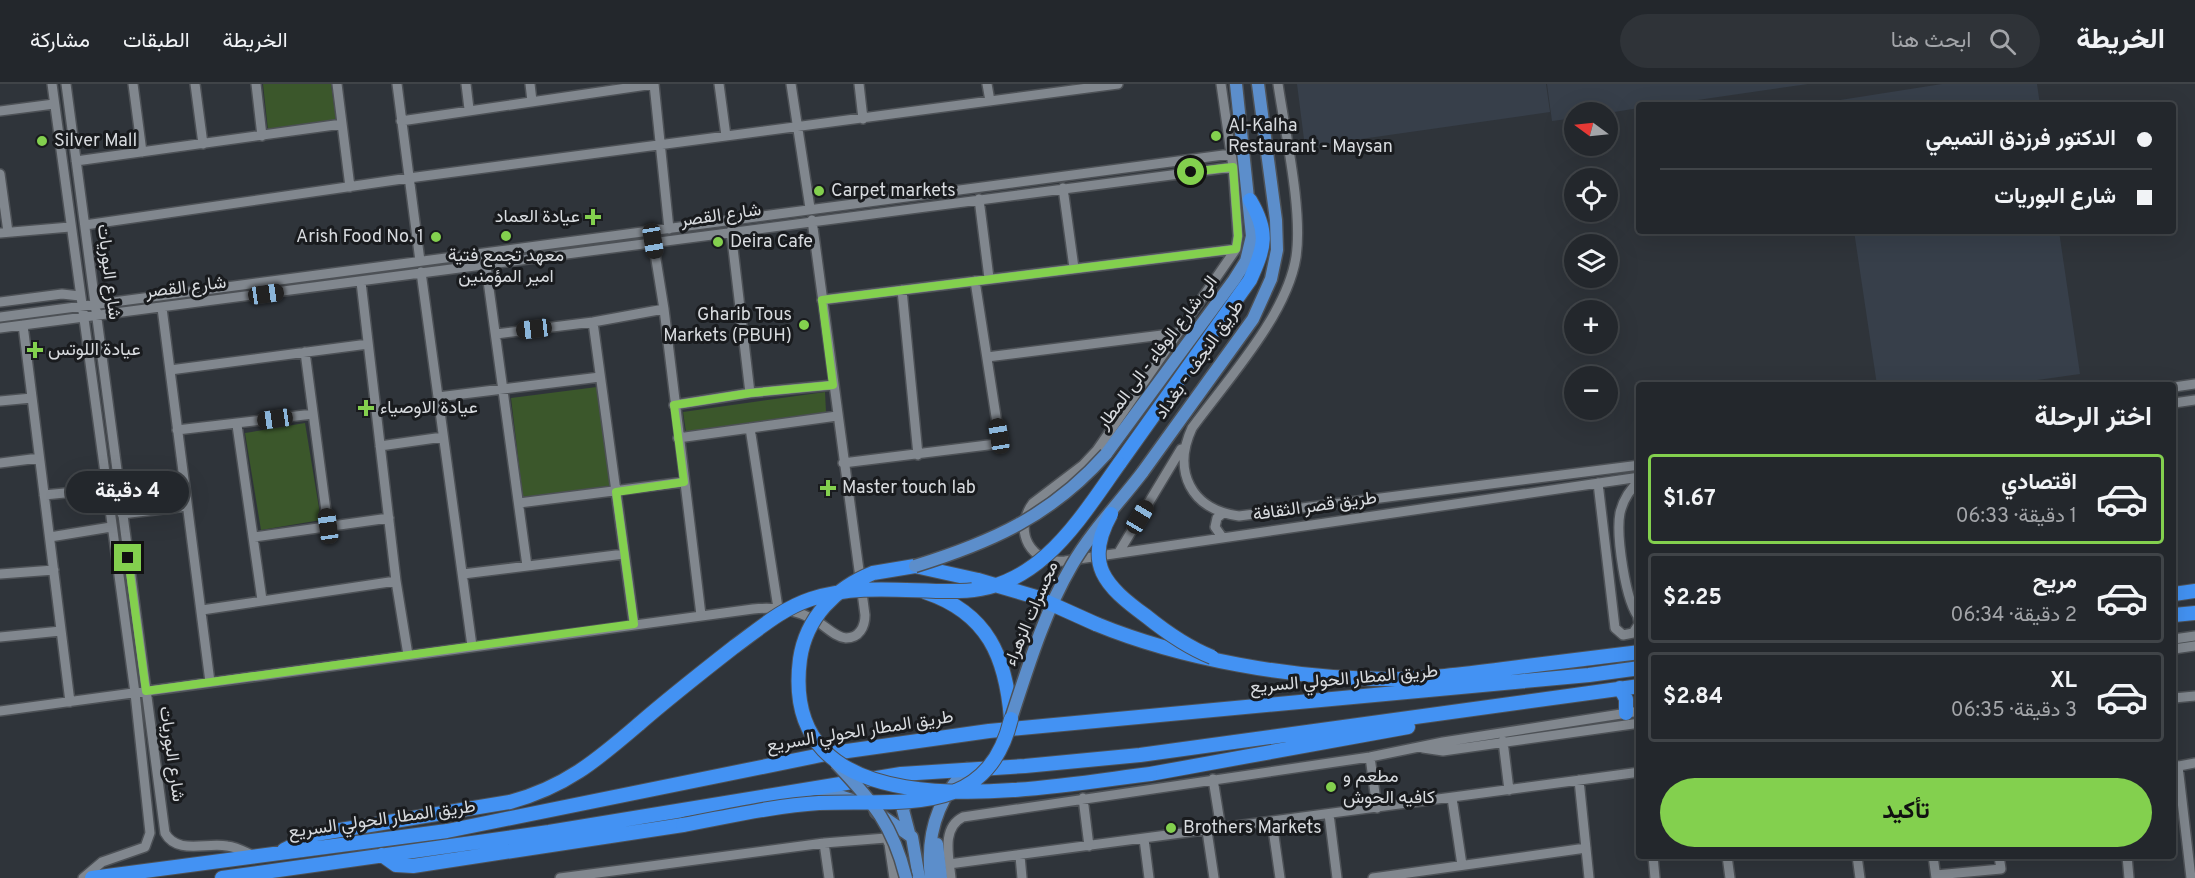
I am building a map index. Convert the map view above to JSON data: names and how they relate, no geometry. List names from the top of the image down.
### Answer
{
  "streets": {
    "highway": ["طريق المطار الحولي السريع"],
    "main road": ["الى شارع الوفاء - الى المطار", "طريق النجف - بغداد", "مجسرات الزهراء"],
    "street": ["شارع القصر", "شارع البوريات", "طريق قصر الثقافة"]
  },
  "crossings": [
    ["شارع القصر", "شارع البوريات"],
    ["شارع البوريات", "طريق المطار الحولي السريع"],
    ["طريق النجف - بغداد", "مجسرات الزهراء"]
  ],
  "places": {
    "other": [
      "Al-Kalha Restaurant - Maysan",
      "Silver Mall",
      "Carpet markets",
      "معهد تجمع فتية امير المؤمنين",
      "Arish Food No. 1",
      "Deira Cafe",
      "Gharib Tous Markets (PBUH)",
      "مطعم و كافيه الحوش",
      "Brothers Markets"
    ],
    "health": [
      "عيادة العماد",
      "عيادة اللوتس",
      "عيادة الاوصياء",
      "Master touch lab"
    ]
  },
  "north": "left",
  "page": {
    "header": "الخريطة",
    "search": "ابحث هنا",
    "nav": ["الخريطة", "الطبقات", "مشاركة"],
    "map_buttons": ["+", "−"],
    "banner": ["الدكتور فرزدق التميمي", "شارع البوريات"],
    "heading": "اختر الرحلة",
    "list": [
      {
        "name": "اقتصادي",
        "note": "1 دقيقة · 06:33",
        "value": "$1.67"
      },
      {
        "name": "مريح",
        "note": "2 دقيقة · 06:34",
        "value": "$2.25"
      },
      {
        "name": "XL",
        "note": "3 دقيقة · 06:35",
        "value": "$2.84"
      }
    ],
    "bubble": "4 دقيقة",
    "buttons": "تأكيد"
  }
}
